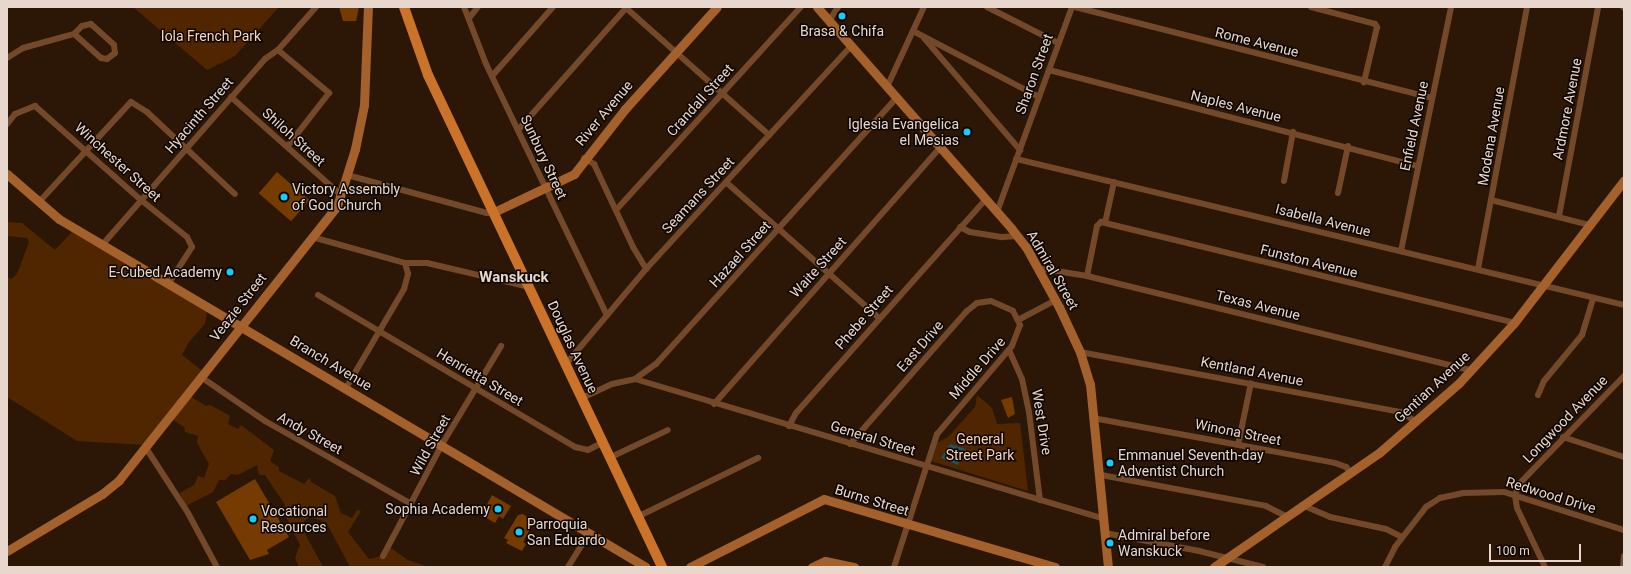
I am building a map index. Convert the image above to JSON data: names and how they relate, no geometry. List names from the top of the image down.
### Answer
{
  "streets": {
    "main road": ["Douglas Avenue"],
    "street": [
      "Rome Avenue",
      "Sharon Street",
      "Crandall Street",
      "Naples Avenue",
      "Ardmore Avenue",
      "River Avenue",
      "Hyacinth Street",
      "Enfield Avenue",
      "Modena Avenue",
      "Shiloh Street",
      "Sunbury Street",
      "Winchester Street",
      "Seamans Street",
      "Isabella Avenue",
      "Hazael Street",
      "Funston Avenue",
      "Waite Street",
      "Admiral Street",
      "Texas Avenue",
      "Veazie Street",
      "Phebe Street",
      "East Drive",
      "Branch Avenue",
      "Middle Drive",
      "Kentland Avenue",
      "Henrietta Street",
      "Gentian Avenue",
      "Longwood Avenue",
      "West Drive",
      "Winona Street",
      "Andy Street",
      "General Street",
      "Wild Street",
      "Redwood Drive",
      "Burns Street"
    ]
  },
  "crossings": [
    ["Rome Avenue", "Enfield Avenue"],
    ["Sharon Street", "Naples Avenue"],
    ["Sharon Street", "Isabella Avenue"],
    ["Naples Avenue", "Enfield Avenue"],
    ["River Avenue", "Sunbury Street"],
    ["River Avenue", "Douglas Avenue"],
    ["Hyacinth Street", "Shiloh Street"],
    ["Hyacinth Street", "Winchester Street"],
    ["Hyacinth Street", "Branch Avenue"],
    ["Enfield Avenue", "Isabella Avenue"],
    ["Modena Avenue", "Isabella Avenue"],
    ["Shiloh Street", "Veazie Street"],
    ["Sunbury Street", "Seamans Street"],
    ["Winchester Street", "Branch Avenue"],
    ["Seamans Street", "Admiral Street"],
    ["Seamans Street", "Douglas Avenue"],
    ["Isabella Avenue", "Gentian Avenue"],
    ["Hazael Street", "Admiral Street"],
    ["Hazael Street", "Douglas Avenue"],
    ["Hazael Street", "General Street"],
    ["Funston Avenue", "Gentian Avenue"],
    ["Waite Street", "Admiral Street"],
    ["Waite Street", "General Street"],
    ["Admiral Street", "Texas Avenue"],
    ["Admiral Street", "Phebe Street"],
    ["Admiral Street", "Kentland Avenue"],
    ["Admiral Street", "Winona Street"],
    ["Admiral Street", "General Street"],
    ["Texas Avenue", "Gentian Avenue"],
    ["Veazie Street", "Branch Avenue"],
    ["Veazie Street", "Andy Street"],
    ["Phebe Street", "General Street"],
    ["East Drive", "Middle Drive"],
    ["East Drive", "General Street"],
    ["Douglas Avenue", "Henrietta Street"],
    ["Branch Avenue", "Wild Street"],
    ["Middle Drive", "West Drive"],
    ["Middle Drive", "General Street"],
    ["Middle Drive", "Burns Street"],
    ["Kentland Avenue", "Gentian Avenue"],
    ["Henrietta Street", "Wild Street"],
    ["Gentian Avenue", "Winona Street"],
    ["Longwood Avenue", "Redwood Drive"],
    ["West Drive", "General Street"],
    ["Andy Street", "Wild Street"]
  ],
  "districts": ["Wanskuck"],
  "parks": ["Iola French Park", "General Street Park"],
  "places": [
    "Brasa & Chifa",
    "Iglesia Evangelica el Mesias",
    "Victory Assembly of God Church",
    "E-Cubed Academy",
    "Emmanuel Seventh-day Adventist Church",
    "Sophia Academy",
    "Vocational Resources",
    "Parroquia San Eduardo",
    "Admiral before Wanskuck"
  ],
  "scale_bar": "100 m"
}
